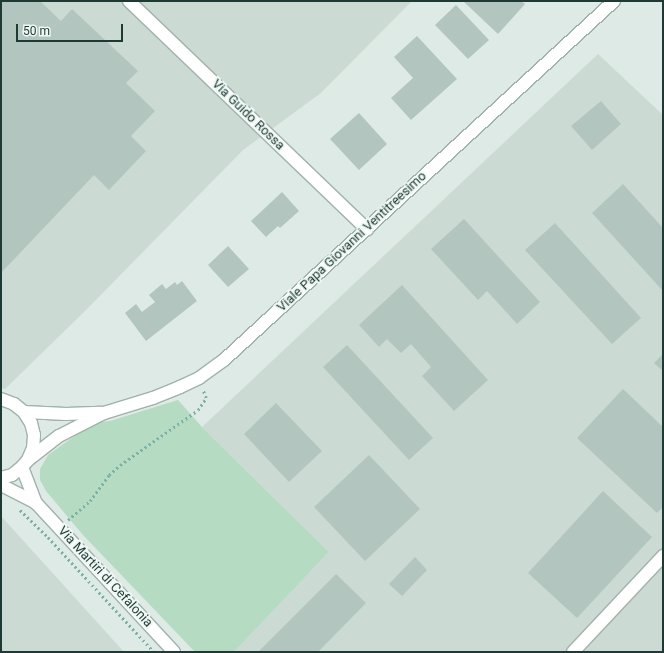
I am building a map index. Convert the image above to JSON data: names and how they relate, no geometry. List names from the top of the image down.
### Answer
{
  "streets": {
    "street": ["Via Guido Rossa", "Viale Papa Giovanni Ventitreesimo", "Via Martiri di Cefalonia"]
  },
  "crossings": [
    ["Via Guido Rossa", "Viale Papa Giovanni Ventitreesimo"],
    ["Viale Papa Giovanni Ventitreesimo", "Via Martiri di Cefalonia"]
  ],
  "scale_bar": "50 m"
}
